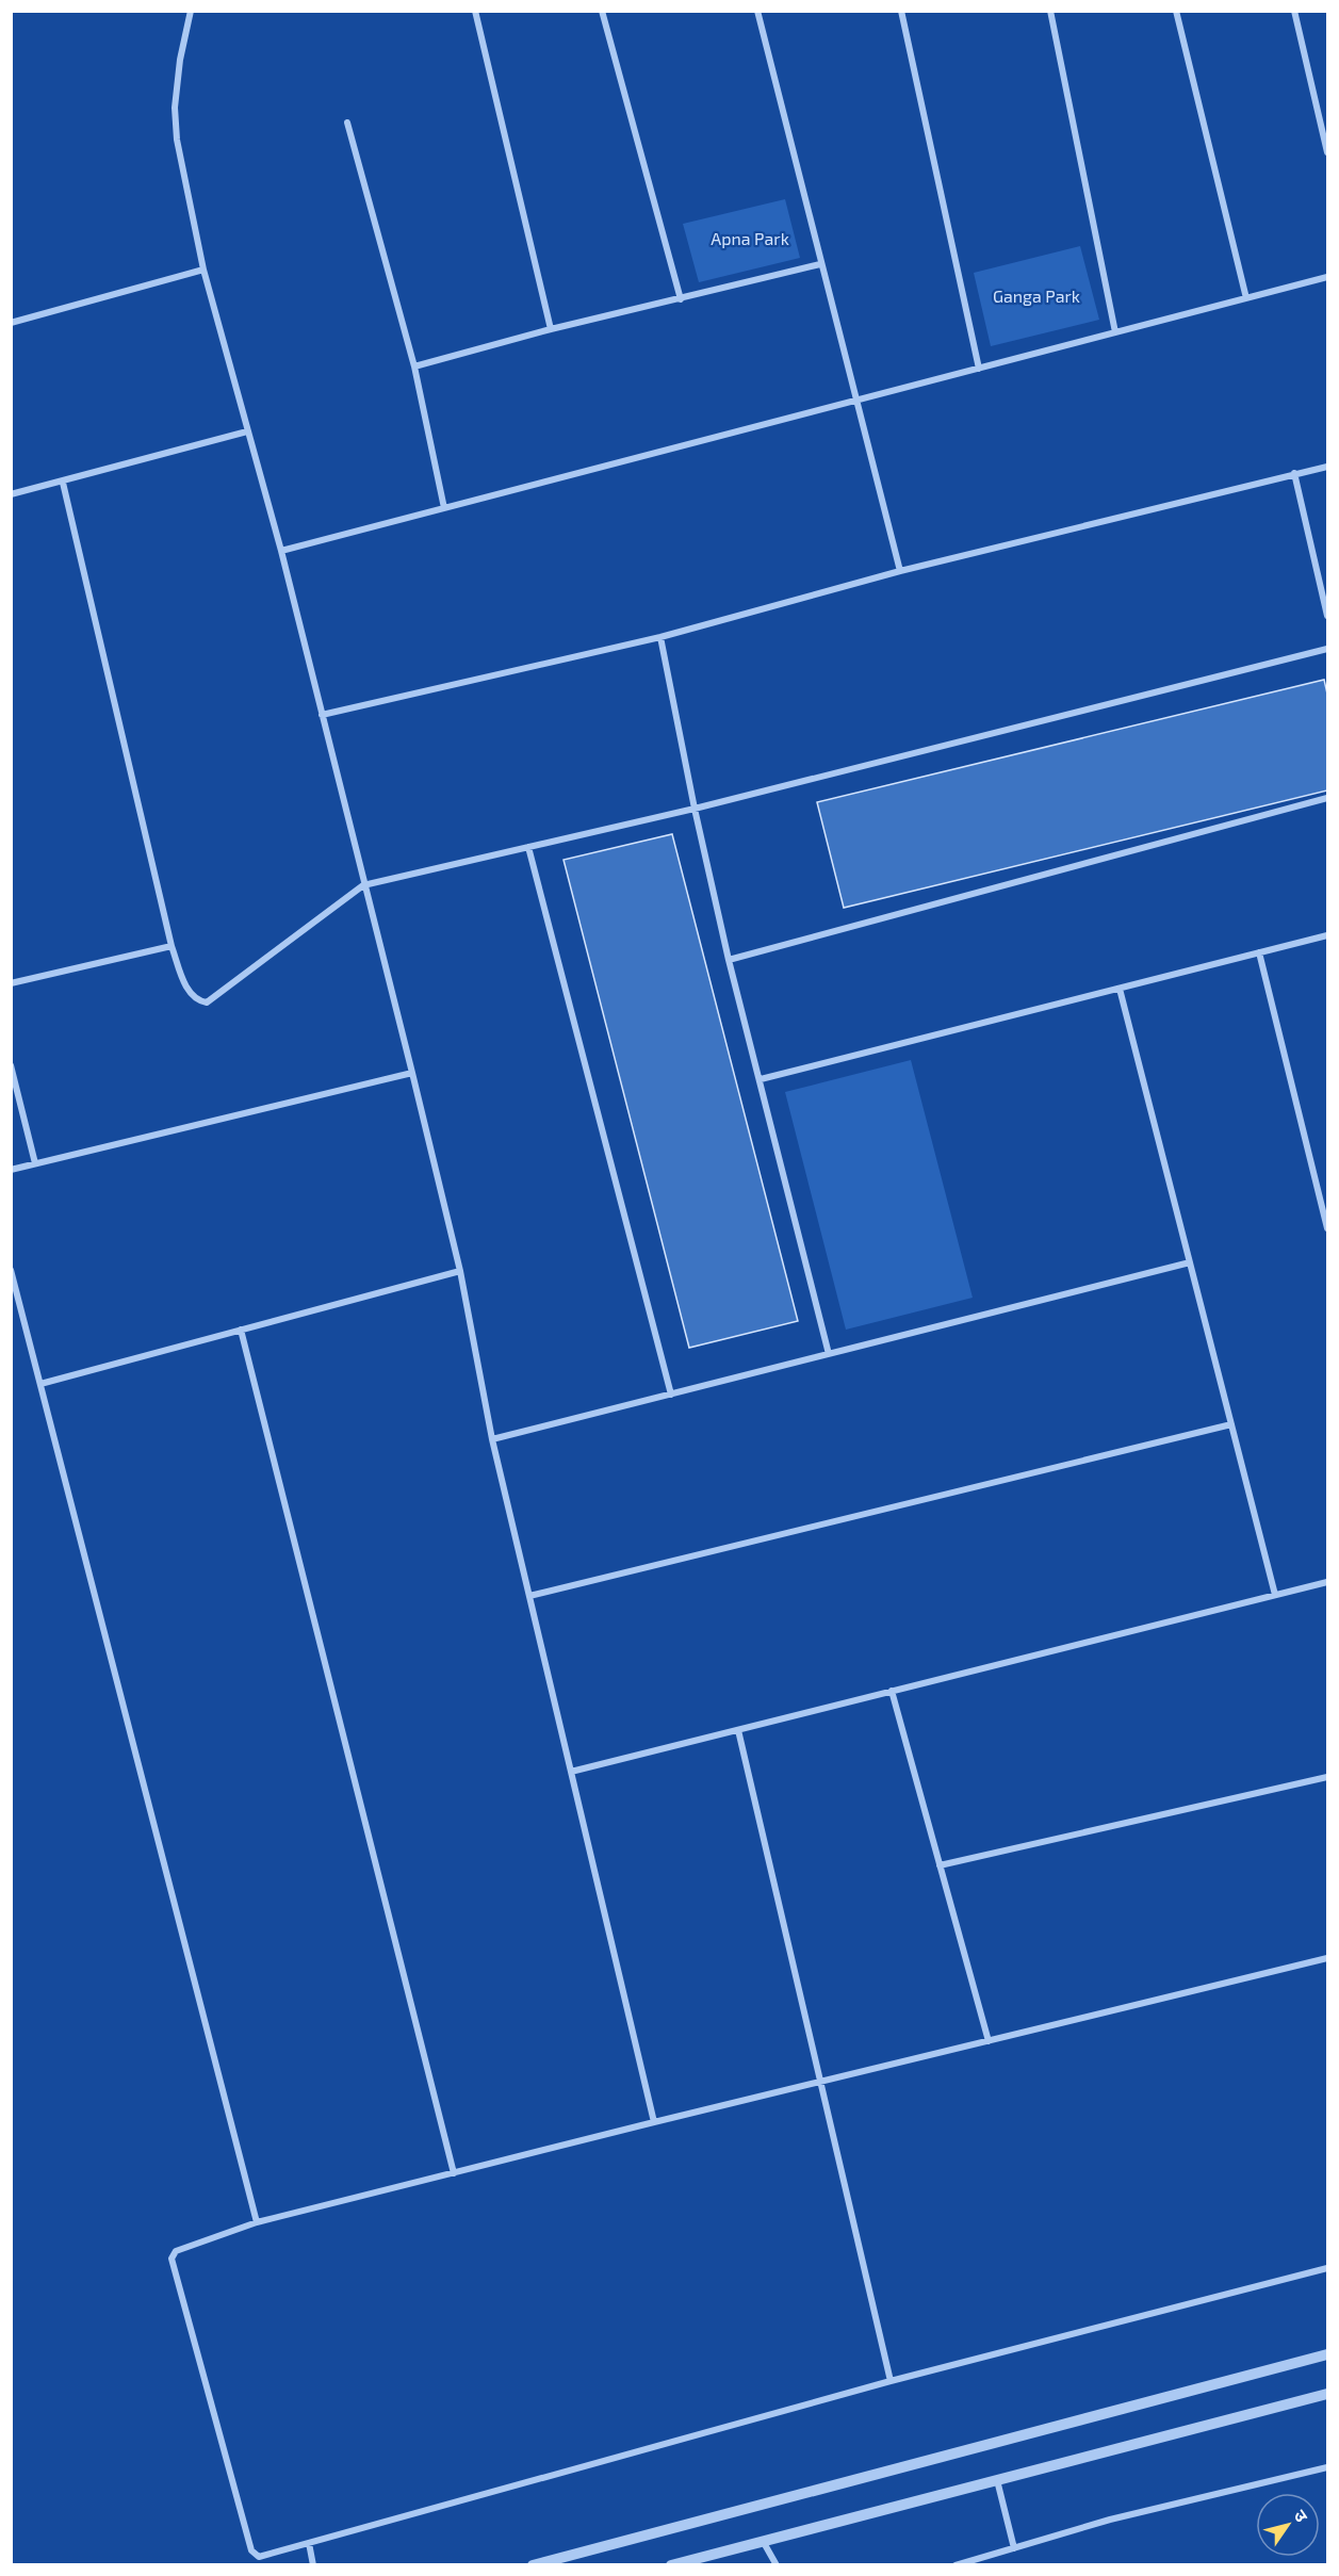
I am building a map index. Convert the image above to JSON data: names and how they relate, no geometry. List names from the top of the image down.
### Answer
{
  "parks": ["Apna Park", "Ganga Park"],
  "north": "top right"
}
